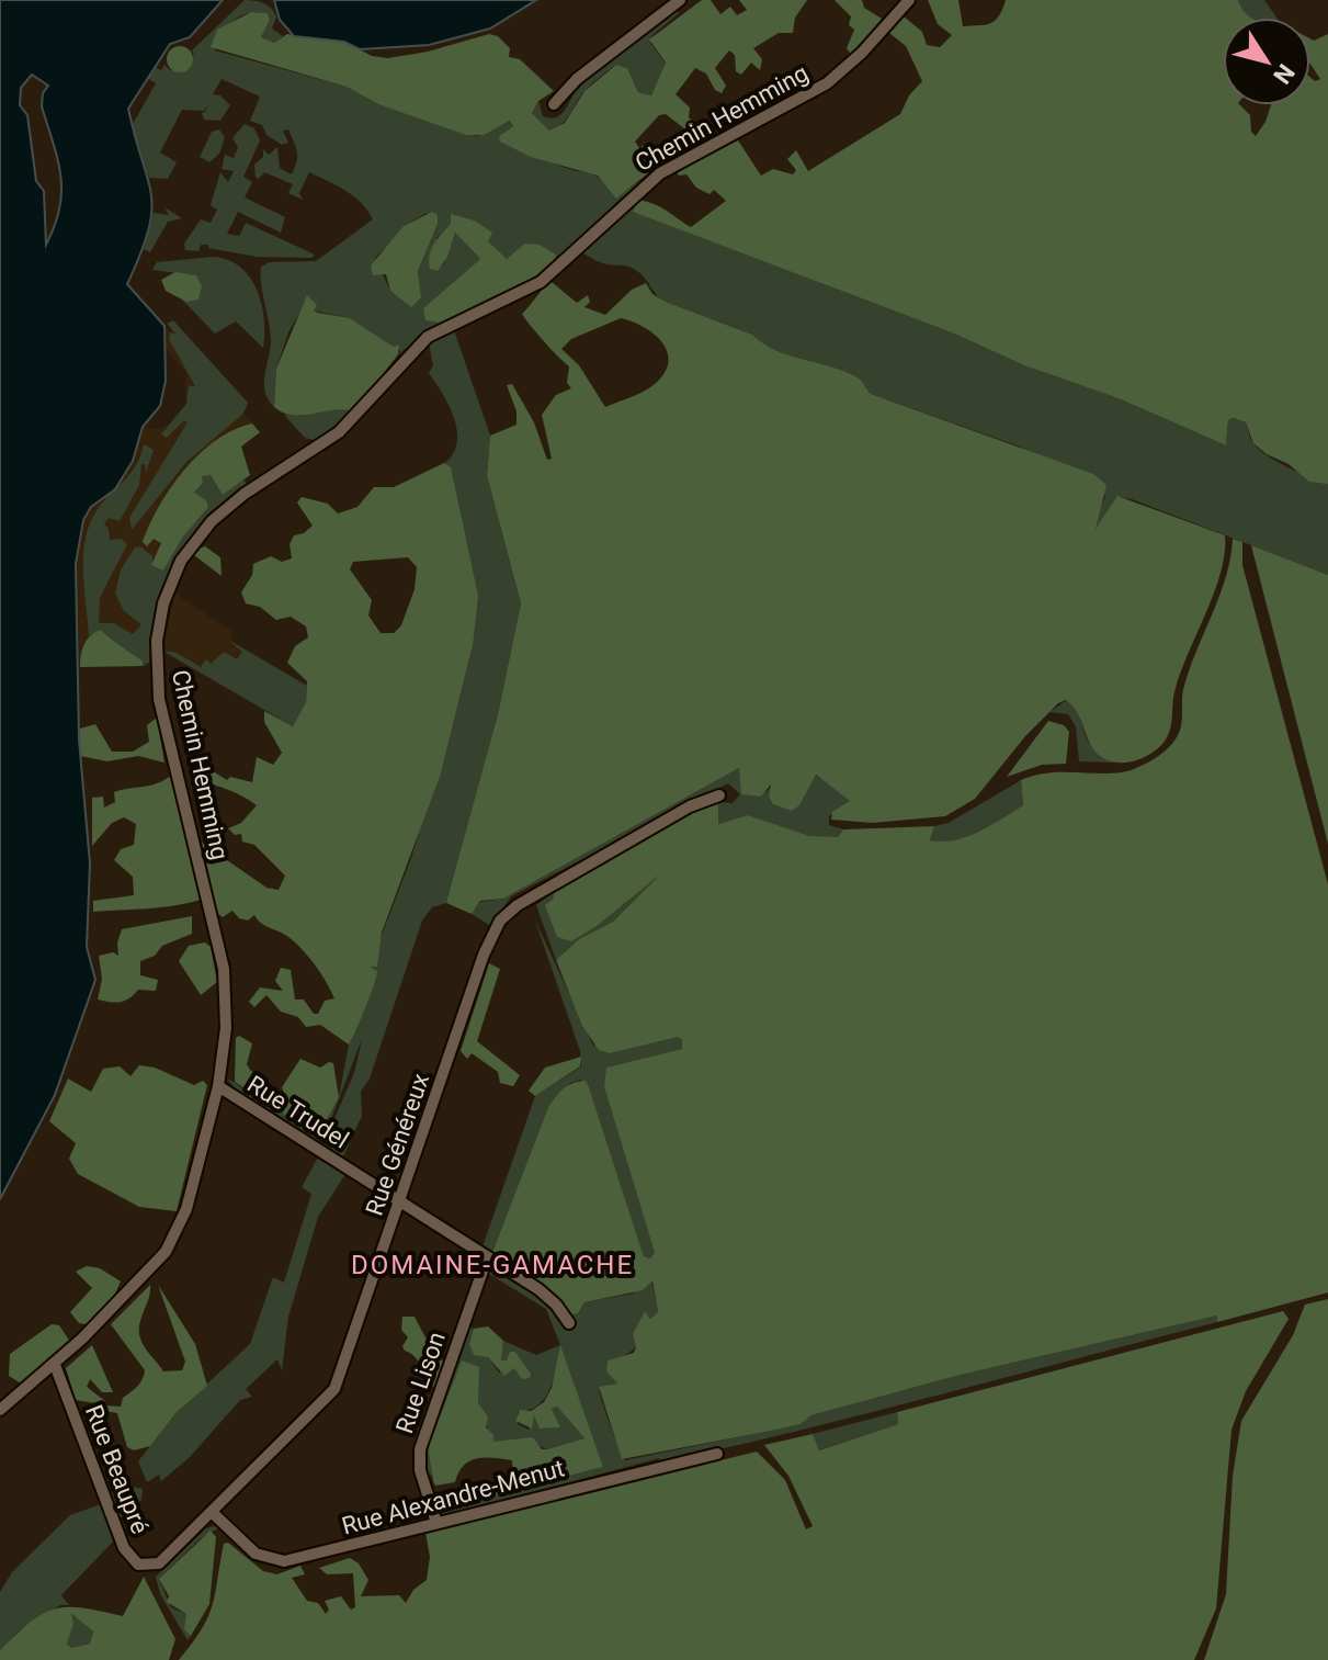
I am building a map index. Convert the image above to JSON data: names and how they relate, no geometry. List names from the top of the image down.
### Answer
{
  "streets": {
    "street": [
      "Chemin Hemming",
      "Rue Trudel",
      "Rue Généreux",
      "Rue Lison",
      "Rue Beaupré",
      "Rue Alexandre-Menut"
    ]
  },
  "crossings": [
    ["Chemin Hemming", "Rue Trudel"],
    ["Chemin Hemming", "Rue Beaupré"],
    ["Rue Trudel", "Rue Généreux"],
    ["Rue Trudel", "Rue Lison"],
    ["Rue Généreux", "Rue Beaupré"],
    ["Rue Généreux", "Rue Alexandre-Menut"],
    ["Rue Lison", "Rue Alexandre-Menut"]
  ],
  "districts": ["DOMAINE-GAMACHE"],
  "north": "bottom right"
}
